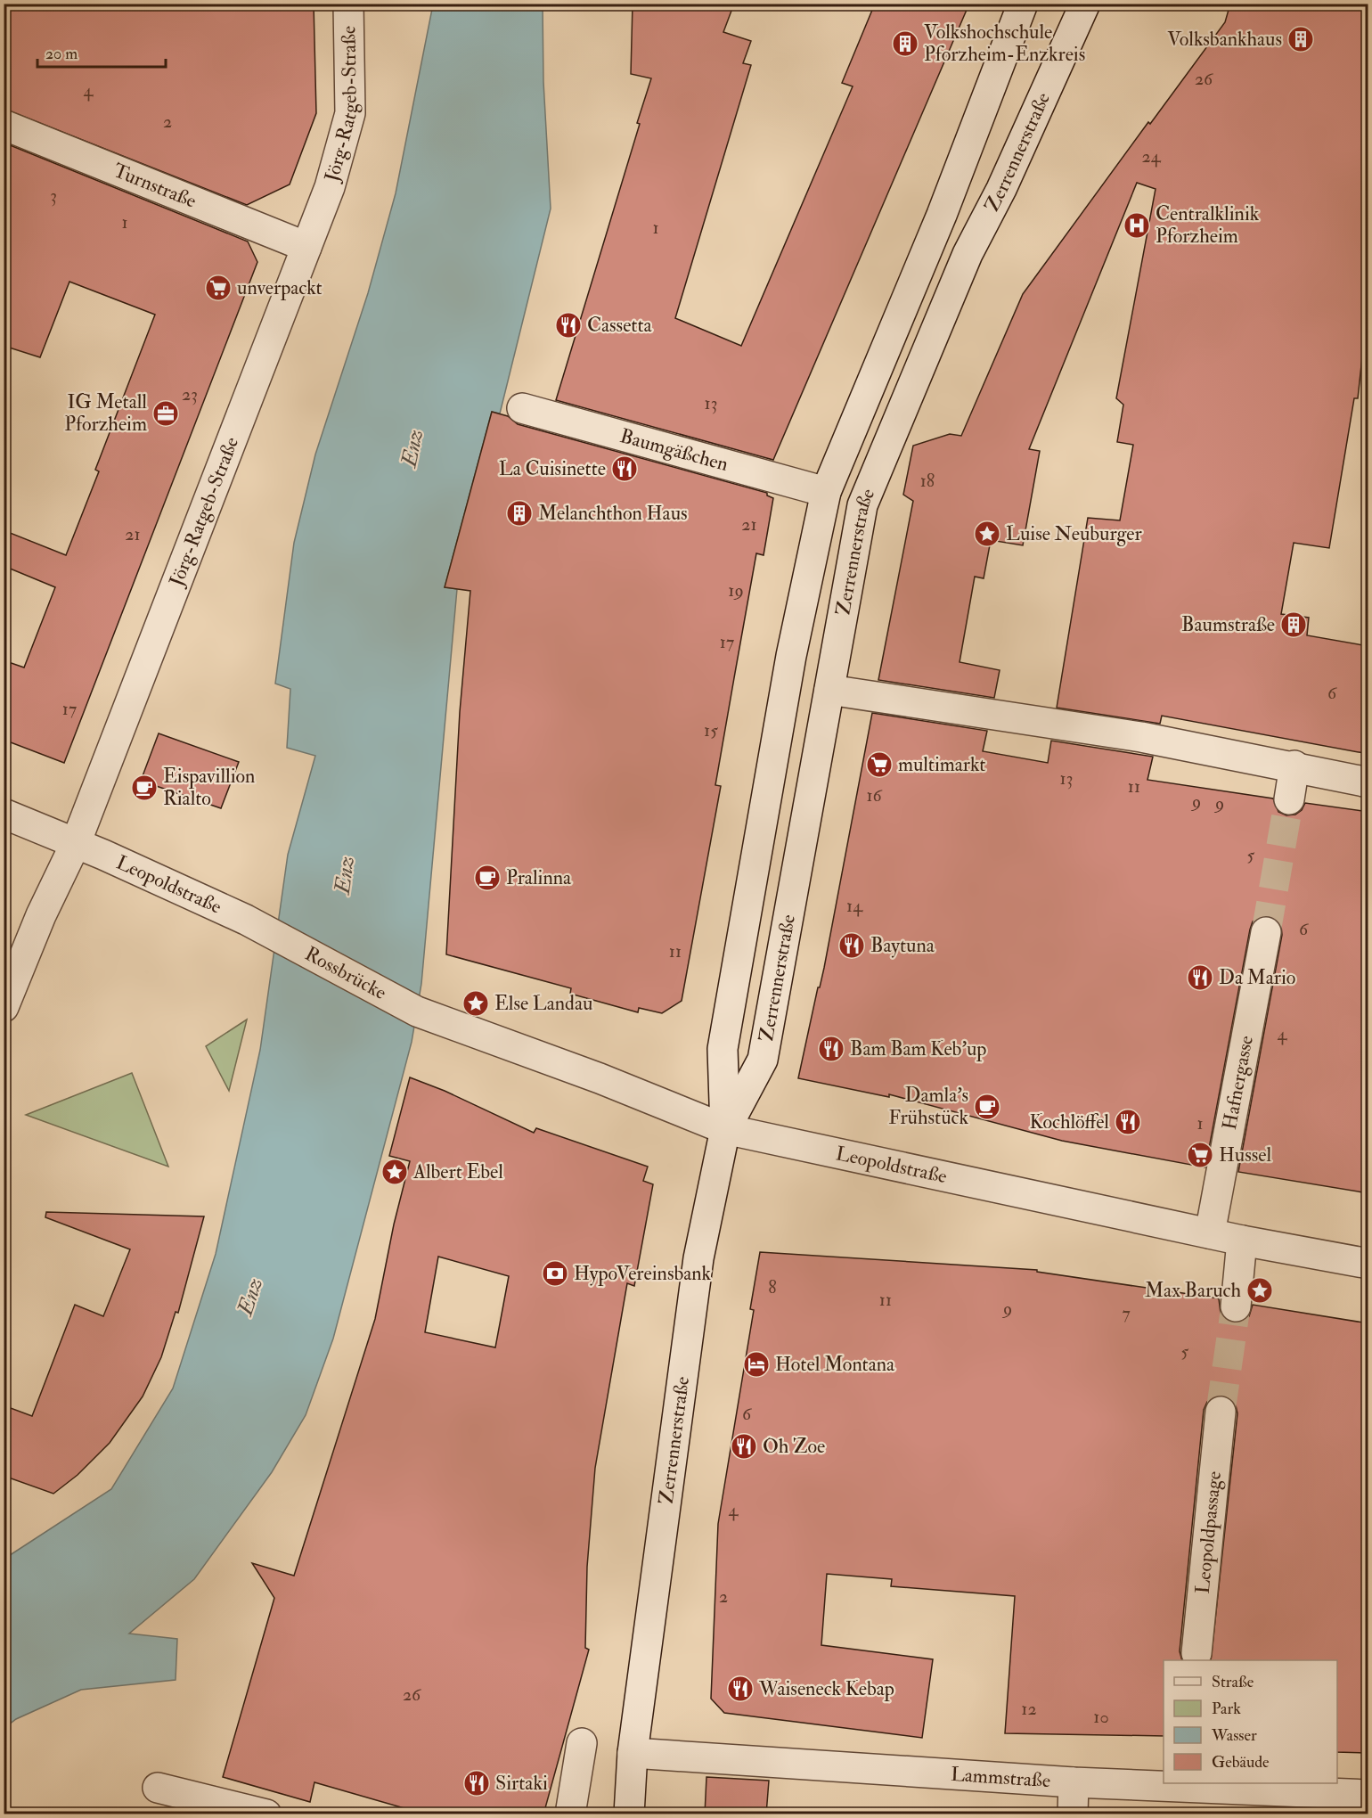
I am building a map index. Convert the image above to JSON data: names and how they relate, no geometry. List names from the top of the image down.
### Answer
{
  "streets": {
    "street": [
      "Jörg-Ratgeb-Straße",
      "Zerrennerstraße",
      "Turnstraße",
      "Baumgäßchen",
      "Leopoldstraße",
      "Rossbrücke",
      "Hafnergasse",
      "Leopoldpassage",
      "Lammstraße"
    ]
  },
  "crossings": [
    ["Jörg-Ratgeb-Straße", "Turnstraße"],
    ["Jörg-Ratgeb-Straße", "Leopoldstraße"],
    ["Zerrennerstraße", "Baumgäßchen"],
    ["Zerrennerstraße", "Leopoldstraße"],
    ["Zerrennerstraße", "Lammstraße"],
    ["Leopoldstraße", "Rossbrücke"],
    ["Leopoldstraße", "Hafnergasse"]
  ],
  "water": ["Enz"],
  "places": {
    "building": [
      "Volksbankhaus",
      "Volkshochschule Pforzheim-Enzkreis",
      "Melanchthon Haus",
      "Baumstraße"
    ],
    "hospital": ["Centralklinik Pforzheim"],
    "supermarket": ["unverpackt", "multimarkt", "Hussel"],
    "restaurant": [
      "Cassetta",
      "La Cuisinette",
      "Baytuna",
      "Da Mario",
      "Bam Bam Keb'up",
      "Kochlöffel",
      "Oh Zoe",
      "Waiseneck Kebap",
      "Sirtaki"
    ],
    "office": ["IG Metall Pforzheim"],
    "place": [
      "Luise Neuburger",
      "Else Landau",
      "Albert Ebel",
      "Max Baruch"
    ],
    "cafe": ["Eispavillion Rialto", "Pralinna", "Damla's Frühstück"],
    "bank": ["HypoVereinsbank"],
    "hotel": ["Hotel Montana"]
  },
  "house_numbers": [
    "26",
    "4",
    "2",
    "24",
    "3",
    "1",
    "1",
    "23",
    "13",
    "18",
    "21",
    "21",
    "19",
    "17",
    "6",
    "17",
    "15",
    "13",
    "11",
    "16",
    "9",
    "9",
    "5",
    "14",
    "6",
    "11",
    "4",
    "1",
    "8",
    "11",
    "9",
    "7",
    "5",
    "6",
    "4",
    "2",
    "26",
    "12",
    "10"
  ],
  "legend": [
    "Straße",
    "Park",
    "Wasser",
    "Gebäude"
  ],
  "scale_bar": "20 m"
}
